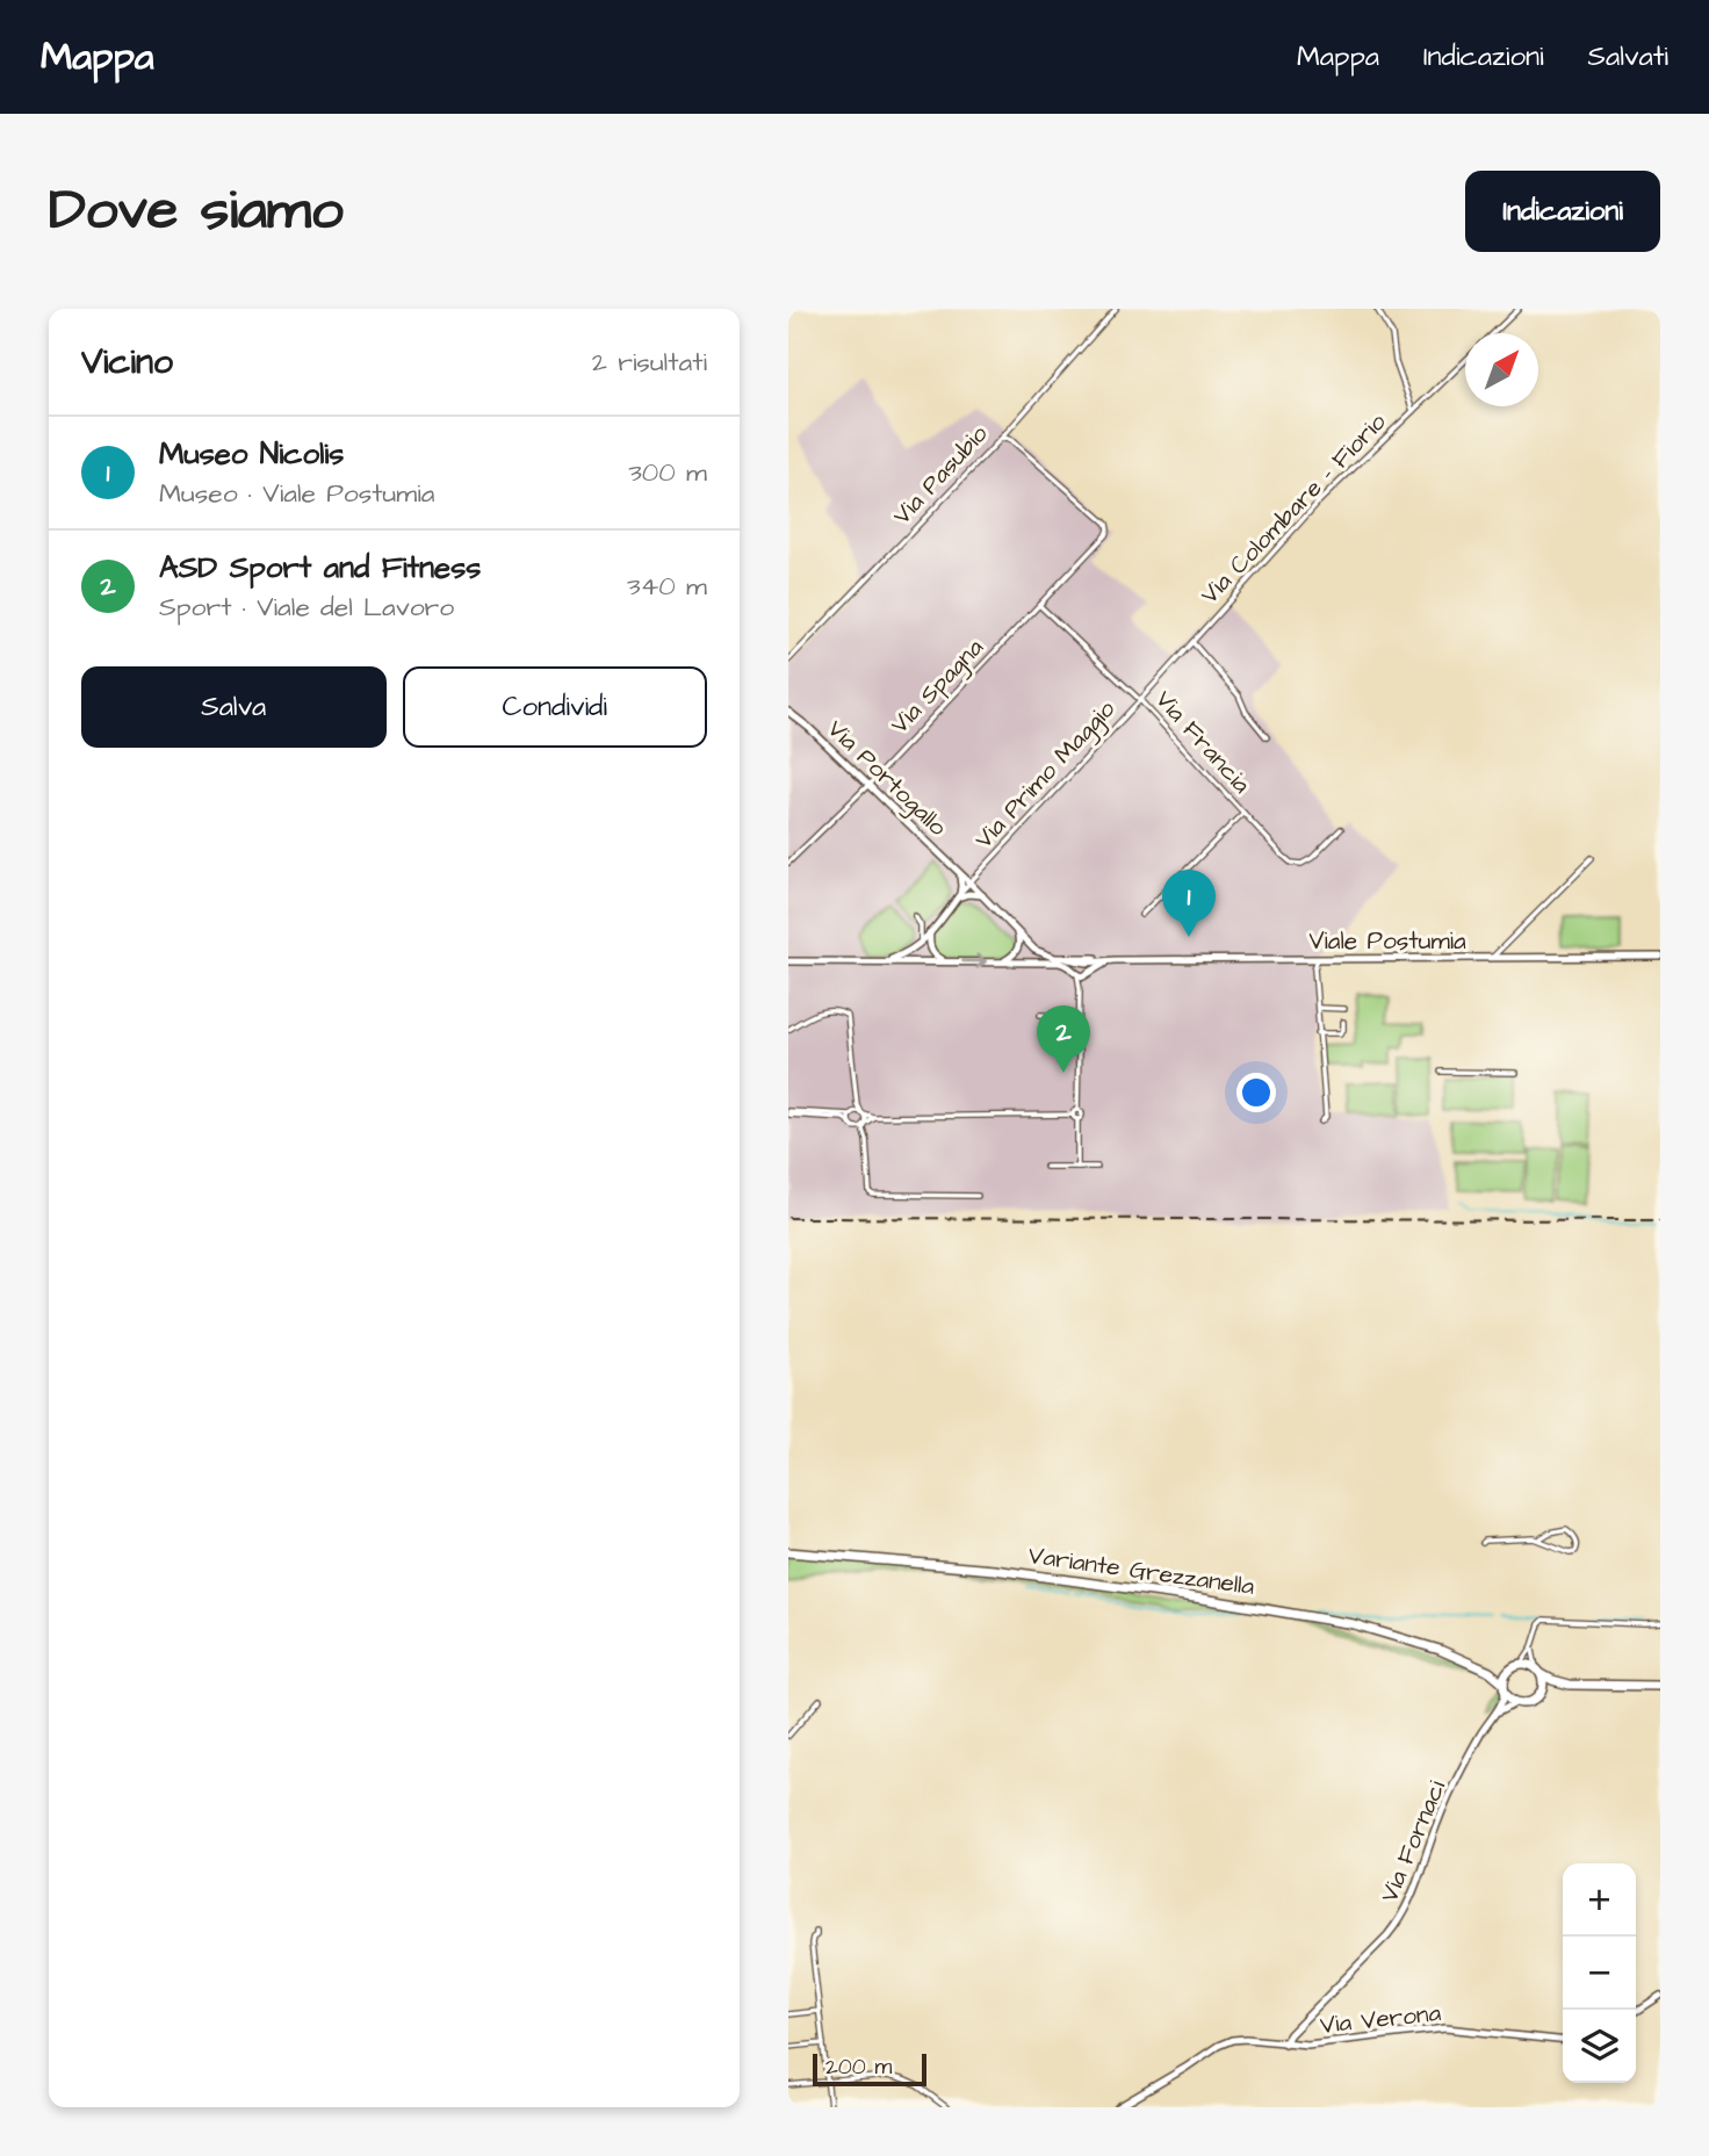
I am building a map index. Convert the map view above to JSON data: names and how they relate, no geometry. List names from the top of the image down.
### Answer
{
  "streets": {
    "main road": [
      "Via Primo Maggio",
      "Via Portogallo",
      "Viale Postumia",
      "Variante Grezzanella",
      "Via Fornaci",
      "Via Verona"
    ],
    "street": [
      "Via Pasubio",
      "Via Colombare - Fiorio",
      "Via Spagna",
      "Via Francia"
    ]
  },
  "crossings": [
    ["Via Pasubio", "Via Spagna"],
    ["Via Colombare - Fiorio", "Via Francia"],
    ["Via Colombare - Fiorio", "Via Primo Maggio"],
    ["Via Spagna", "Via Francia"],
    ["Via Spagna", "Via Portogallo"],
    ["Via Francia", "Via Primo Maggio"],
    ["Via Primo Maggio", "Via Portogallo"],
    ["Via Primo Maggio", "Viale Postumia"],
    ["Variante Grezzanella", "Via Fornaci"],
    ["Via Fornaci", "Via Verona"]
  ],
  "scale_bar": "200 m",
  "north": "top right",
  "page": {
    "header": "Mappa",
    "nav": ["Mappa", "Indicazioni", "Salvati"],
    "buttons": [
      "Indicazioni",
      ["Salva", "Condividi"]
    ],
    "title": "Dove siamo",
    "heading": ["Vicino", "2 risultati"],
    "list": [
      {
        "mark": "1",
        "name": "Museo Nicolis",
        "note": "Museo · Viale Postumia",
        "value": "300 m"
      },
      {
        "mark": "2",
        "name": "ASD Sport and Fitness",
        "note": "Sport · Viale del Lavoro",
        "value": "340 m"
      }
    ],
    "pins": ["1", "2"],
    "map_buttons": ["+", "−"],
    "scale": "200 m"
  }
}
